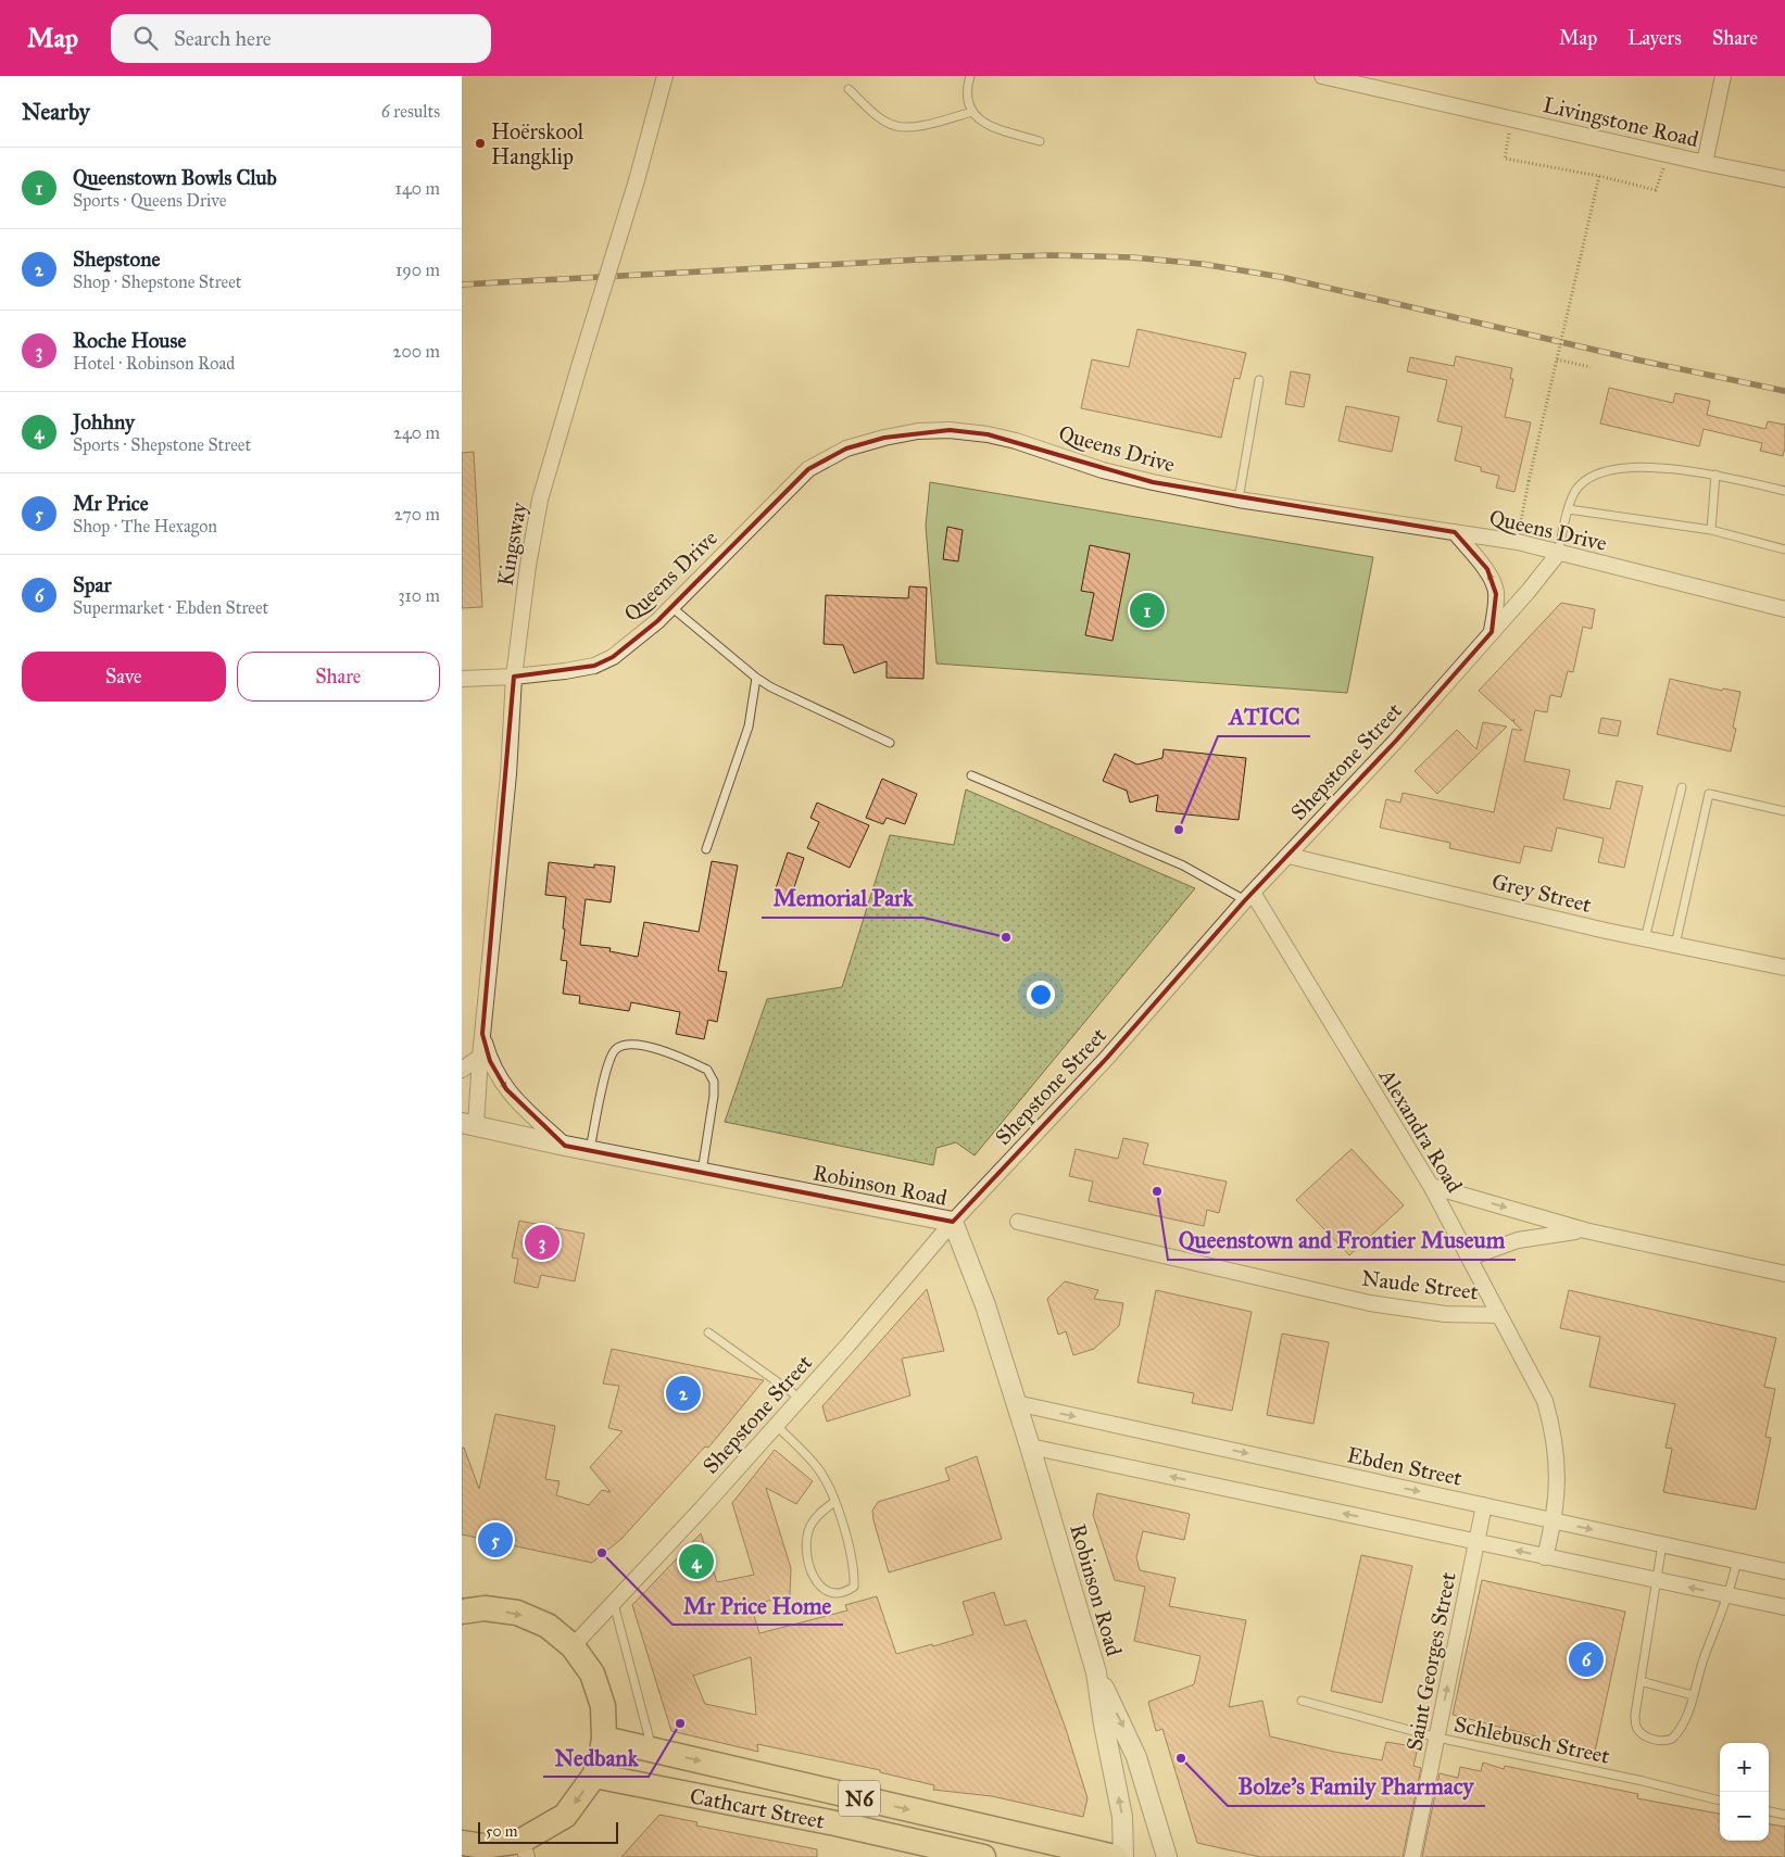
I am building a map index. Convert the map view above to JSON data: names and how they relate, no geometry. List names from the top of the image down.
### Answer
{
  "streets": {
    "highway": ["N6", "Cathcart Street"],
    "street": [
      "Livingstone Road",
      "Queens Drive",
      "Kingsway",
      "Shepstone Street",
      "Grey Street",
      "Alexandra Road",
      "Robinson Road",
      "Naude Street",
      "Ebden Street",
      "Saint Georges Street"
    ],
    "lane": ["Schlebusch Street"]
  },
  "crossings": [
    ["Queens Drive", "Kingsway"],
    ["Queens Drive", "Shepstone Street"],
    ["Kingsway", "Robinson Road"],
    ["Shepstone Street", "Grey Street"],
    ["Shepstone Street", "Alexandra Road"],
    ["Shepstone Street", "Robinson Road"],
    ["Alexandra Road", "Naude Street"],
    ["Alexandra Road", "Ebden Street"],
    ["Robinson Road", "Ebden Street"],
    ["Ebden Street", "Saint Georges Street"],
    ["Saint Georges Street", "Schlebusch Street"]
  ],
  "one_way": ["Saint Georges Street"],
  "places": [
    "Hoërskool Hangklip",
    "ATICC",
    "Memorial Park",
    "Queenstown and Frontier Museum",
    "Mr Price Home",
    "Nedbank",
    "Bolze's Family Pharmacy"
  ],
  "scale_bar": "50 m",
  "page": {
    "header": "Map",
    "search": "Search here",
    "nav": ["Map", "Layers", "Share"],
    "heading": ["Nearby", "6 results"],
    "list": [
      {
        "mark": "1",
        "name": "Queenstown Bowls Club",
        "note": "Sports · Queens Drive",
        "value": "140 m"
      },
      {
        "mark": "2",
        "name": "Shepstone",
        "note": "Shop · Shepstone Street",
        "value": "190 m"
      },
      {
        "mark": "3",
        "name": "Roche House",
        "note": "Hotel · Robinson Road",
        "value": "200 m"
      },
      {
        "mark": "4",
        "name": "Johhny",
        "note": "Sports · Shepstone Street",
        "value": "240 m"
      },
      {
        "mark": "5",
        "name": "Mr Price",
        "note": "Shop · The Hexagon",
        "value": "270 m"
      },
      {
        "mark": "6",
        "name": "Spar",
        "note": "Supermarket · Ebden Street",
        "value": "310 m"
      }
    ],
    "pins": [
      "1",
      "3",
      "2",
      "5",
      "4",
      "6"
    ],
    "buttons": ["Save", "Share"],
    "map_buttons": ["+", "−"],
    "scale": "50 m"
  }
}
